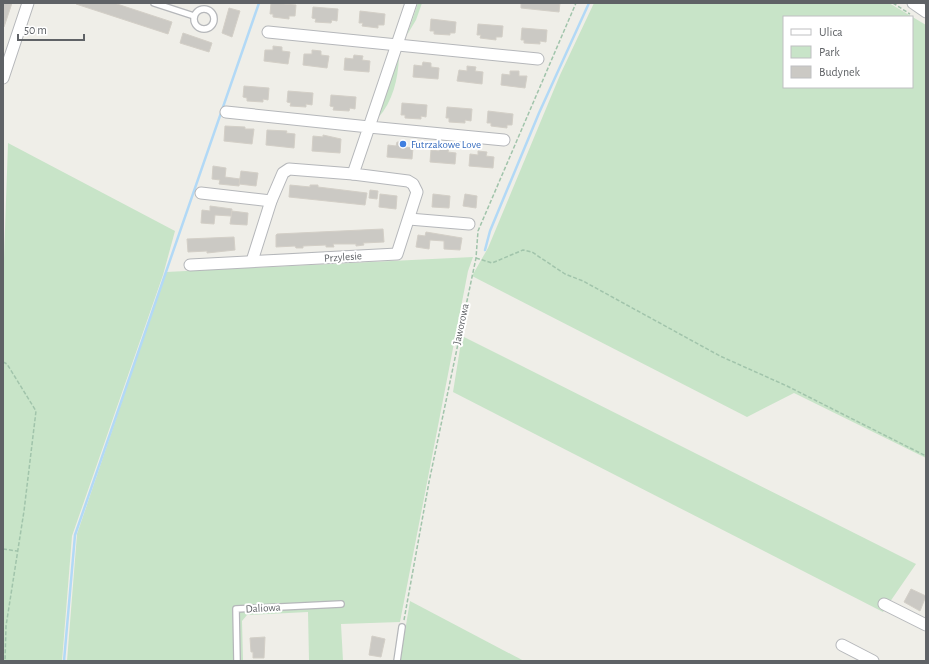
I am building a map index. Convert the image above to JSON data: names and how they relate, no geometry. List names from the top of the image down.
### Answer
{
  "streets": {
    "street": ["Przylesie"],
    "lane": ["Daliowa"],
    "path": ["Jaworowa"]
  },
  "places": ["Futrzakowe Love"],
  "legend": ["Ulica", "Park", "Budynek"],
  "scale_bar": "50 m"
}
